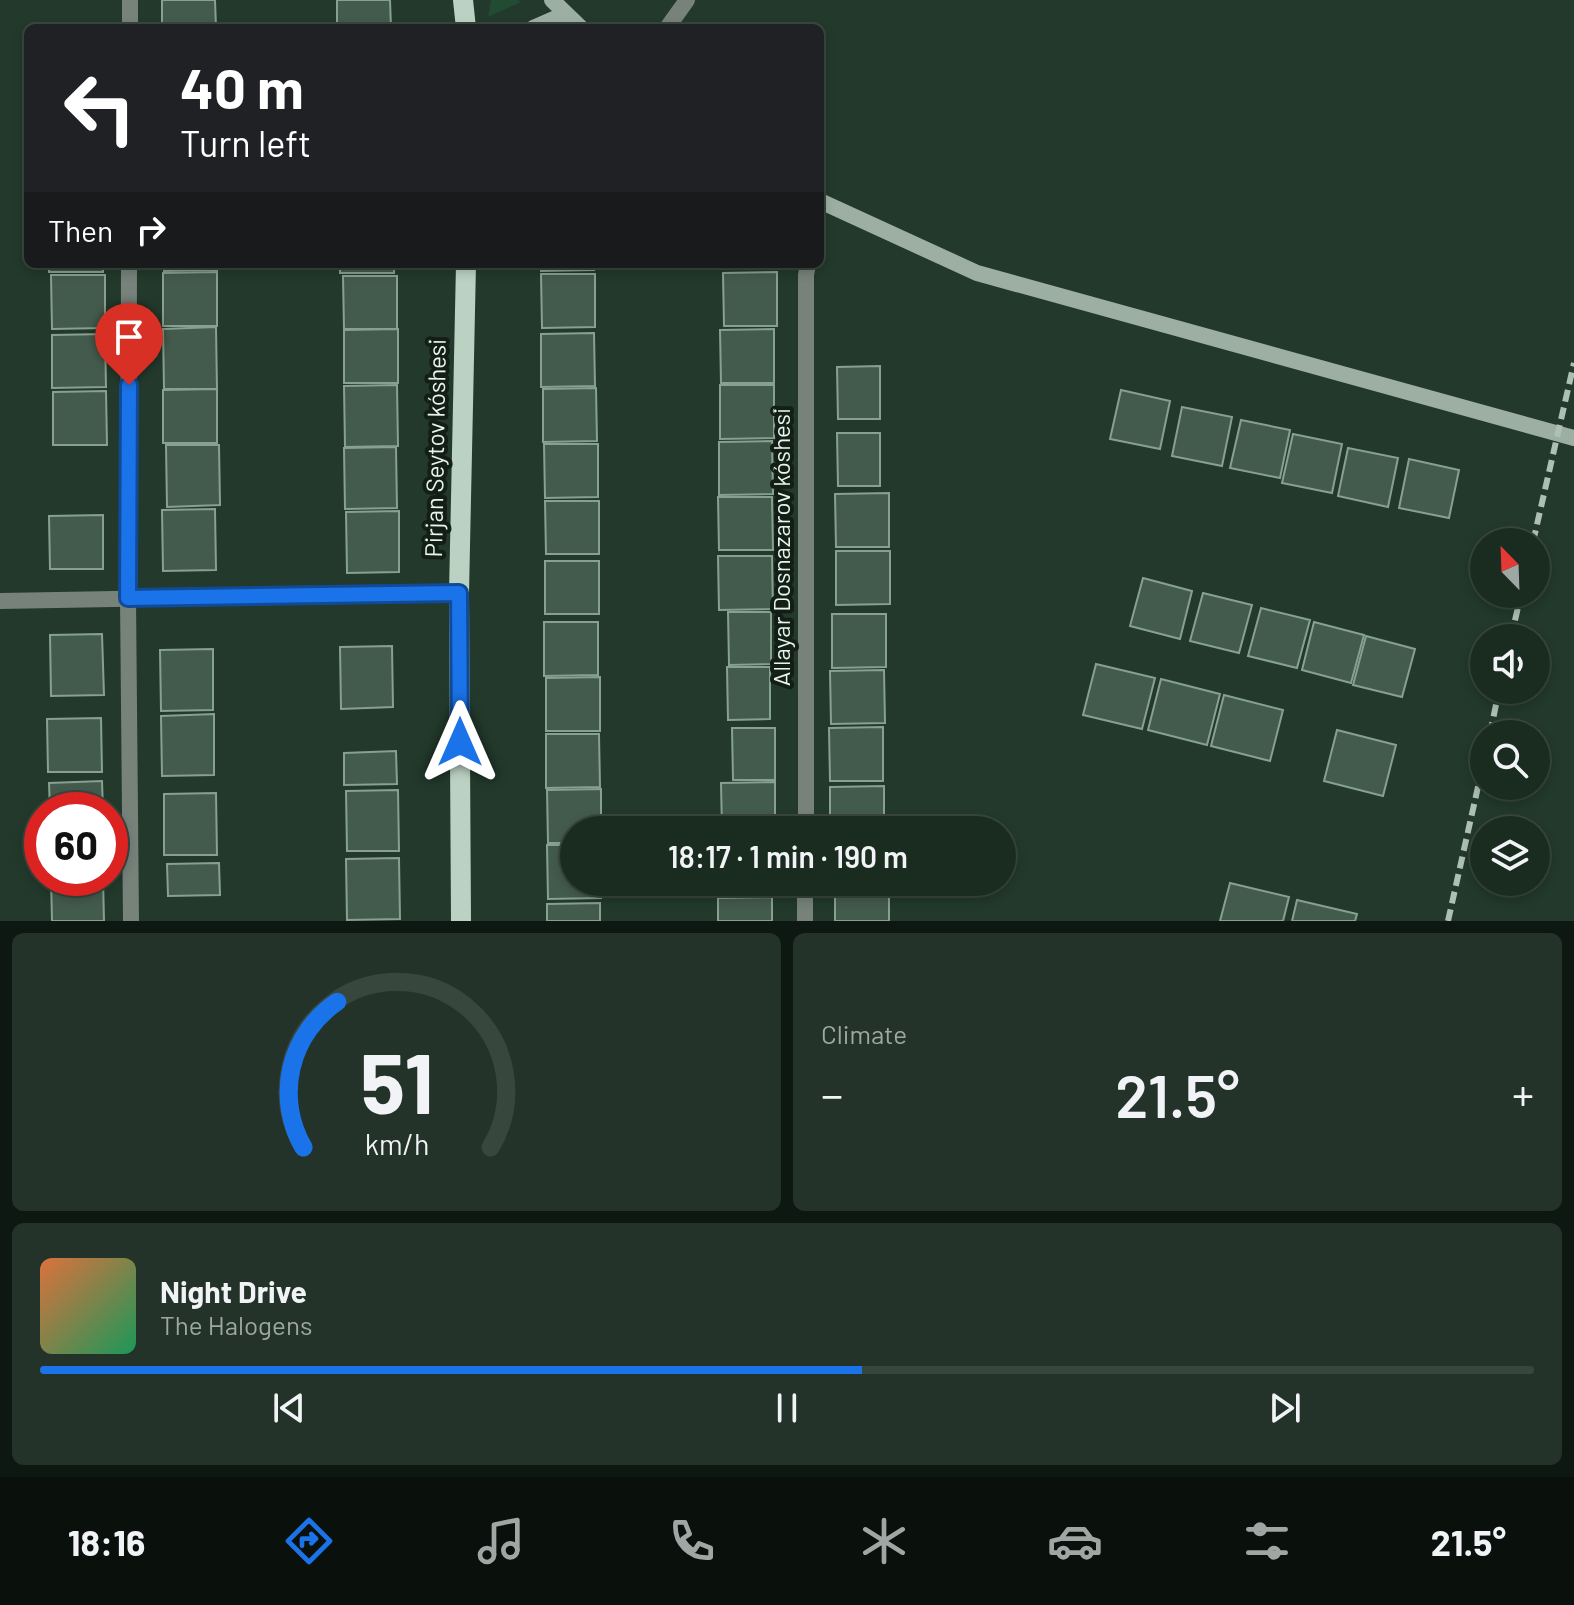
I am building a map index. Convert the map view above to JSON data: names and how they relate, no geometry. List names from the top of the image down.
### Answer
{
  "streets": {
    "main road": ["Pirjan Seytov kóshesi"],
    "street": ["Allayar Dosnazarov kóshesi"]
  },
  "north": "top left",
  "page": {
    "turn": ["40 m", "Turn left"],
    "then": "Then",
    "limit": "60",
    "trip": "18:17 · 1 min · 190 m",
    "tile": "Climate",
    "heat": ["−", "21.5°", "+"],
    "song": ["Night Drive", "The Halogens"],
    "tabs": ["18:16", "21.5°"],
    "gauge": ["51", "km/h"]
  }
}
